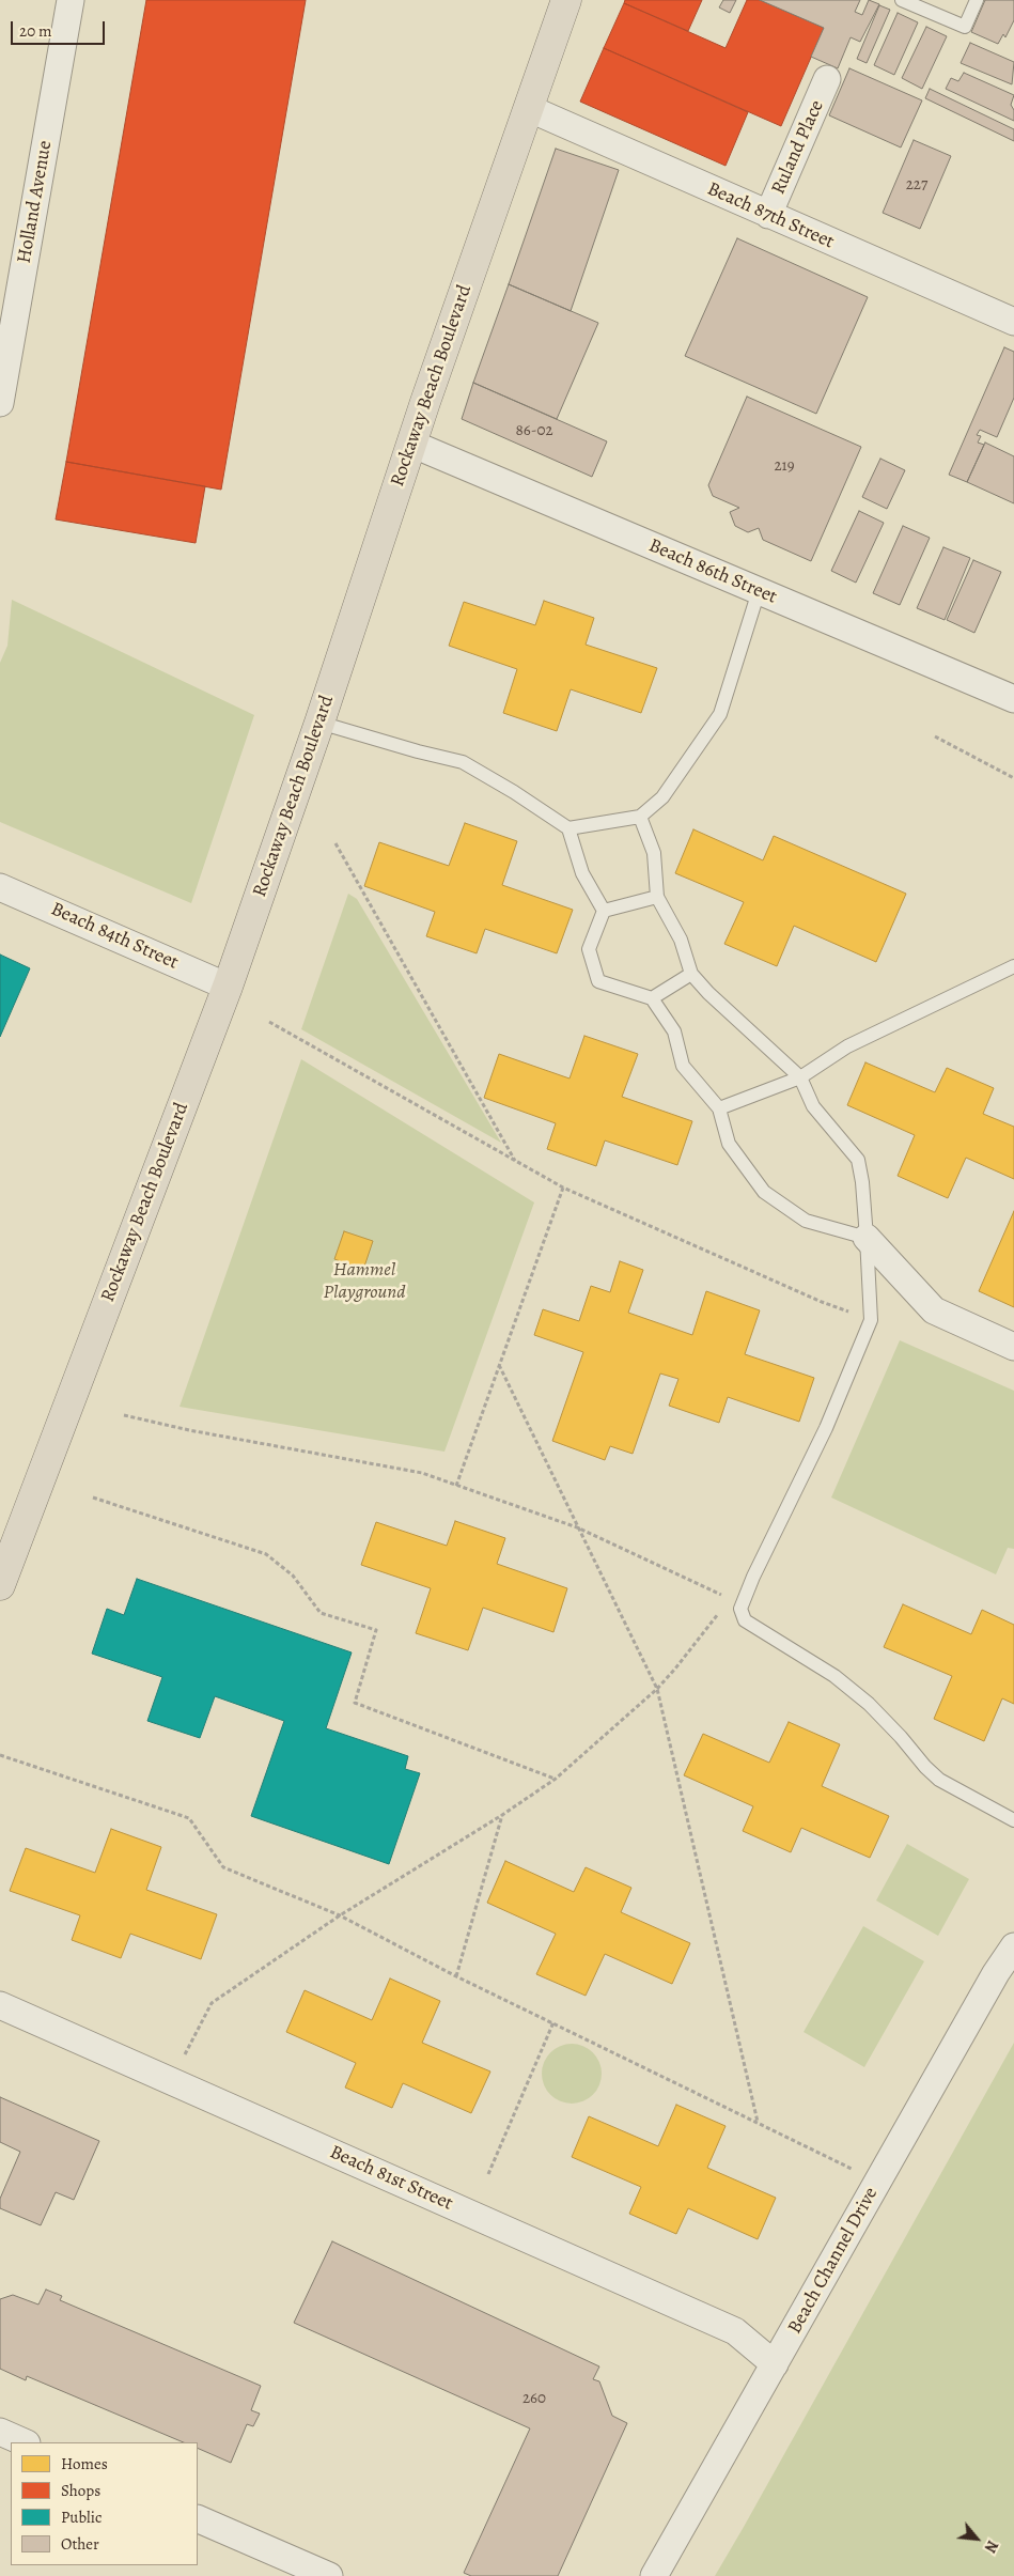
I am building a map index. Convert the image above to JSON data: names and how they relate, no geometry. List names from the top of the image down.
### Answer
{
  "streets": {
    "main road": ["Rockaway Beach Boulevard"],
    "street": [
      "Ruland Place",
      "Holland Avenue",
      "Beach 87th Street",
      "Beach 86th Street",
      "Beach 84th Street",
      "Beach 81st Street",
      "Beach Channel Drive"
    ]
  },
  "crossings": [
    ["Ruland Place", "Beach 87th Street"],
    ["Beach 87th Street", "Rockaway Beach Boulevard"],
    ["Rockaway Beach Boulevard", "Beach 86th Street"],
    ["Rockaway Beach Boulevard", "Beach 84th Street"],
    ["Beach 81st Street", "Beach Channel Drive"]
  ],
  "parks": ["Hammel Playground"],
  "house_numbers": [
    "227",
    "86-02",
    "219",
    "260"
  ],
  "legend": [
    "Homes",
    "Shops",
    "Public",
    "Other"
  ],
  "scale_bar": "20 m",
  "north": "bottom right"
}
